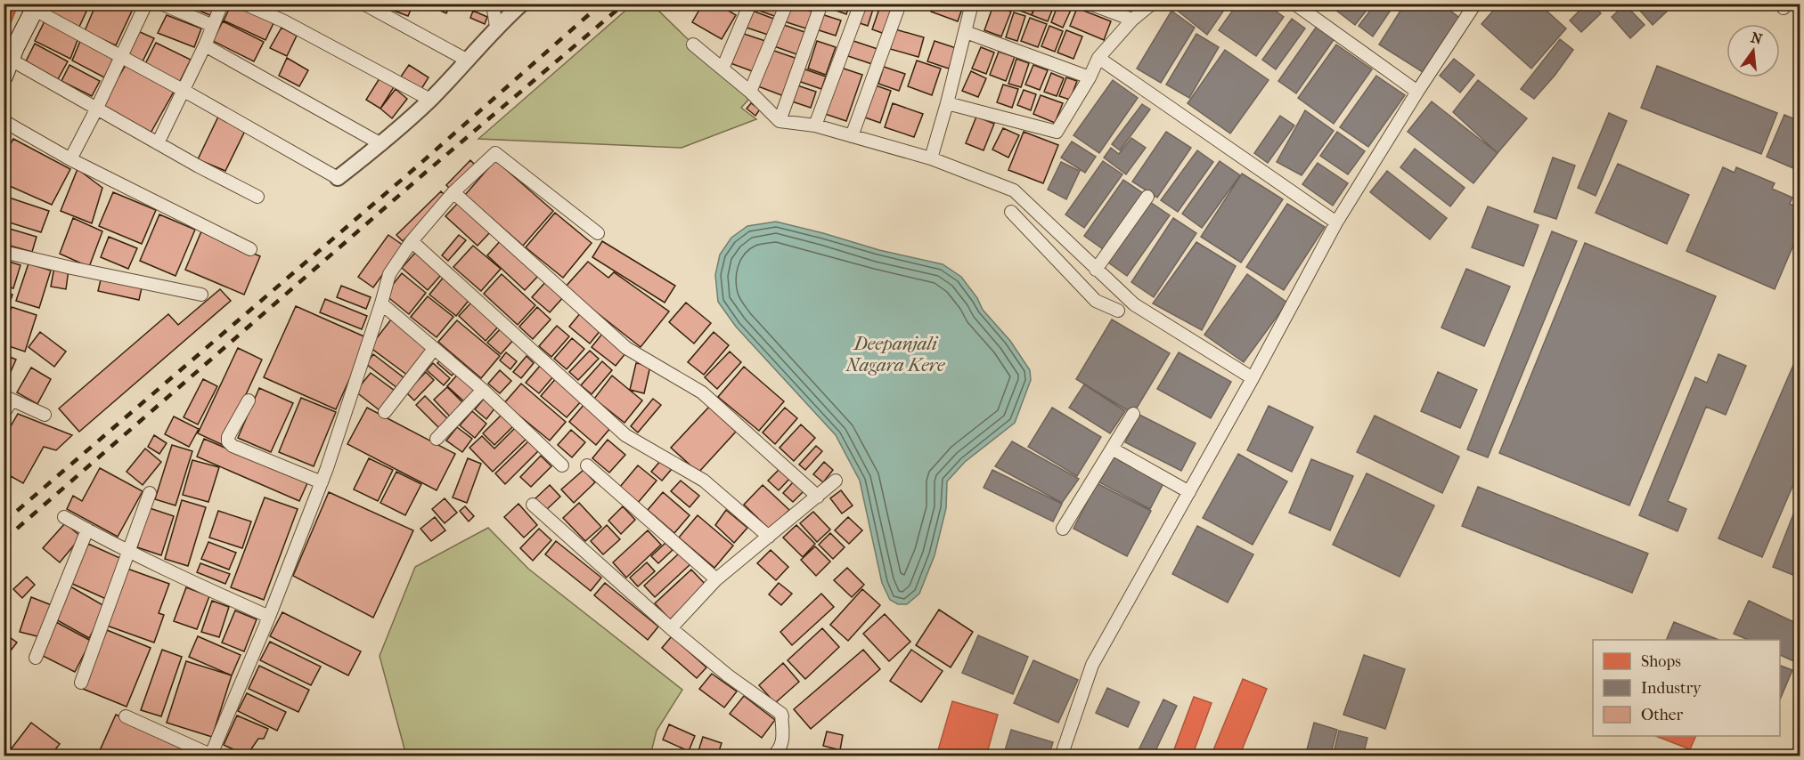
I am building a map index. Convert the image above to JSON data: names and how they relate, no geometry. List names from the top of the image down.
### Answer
{
  "water": ["Deepanjali Nagara Kere"],
  "legend": ["Shops", "Industry", "Other"],
  "north": "top"
}
